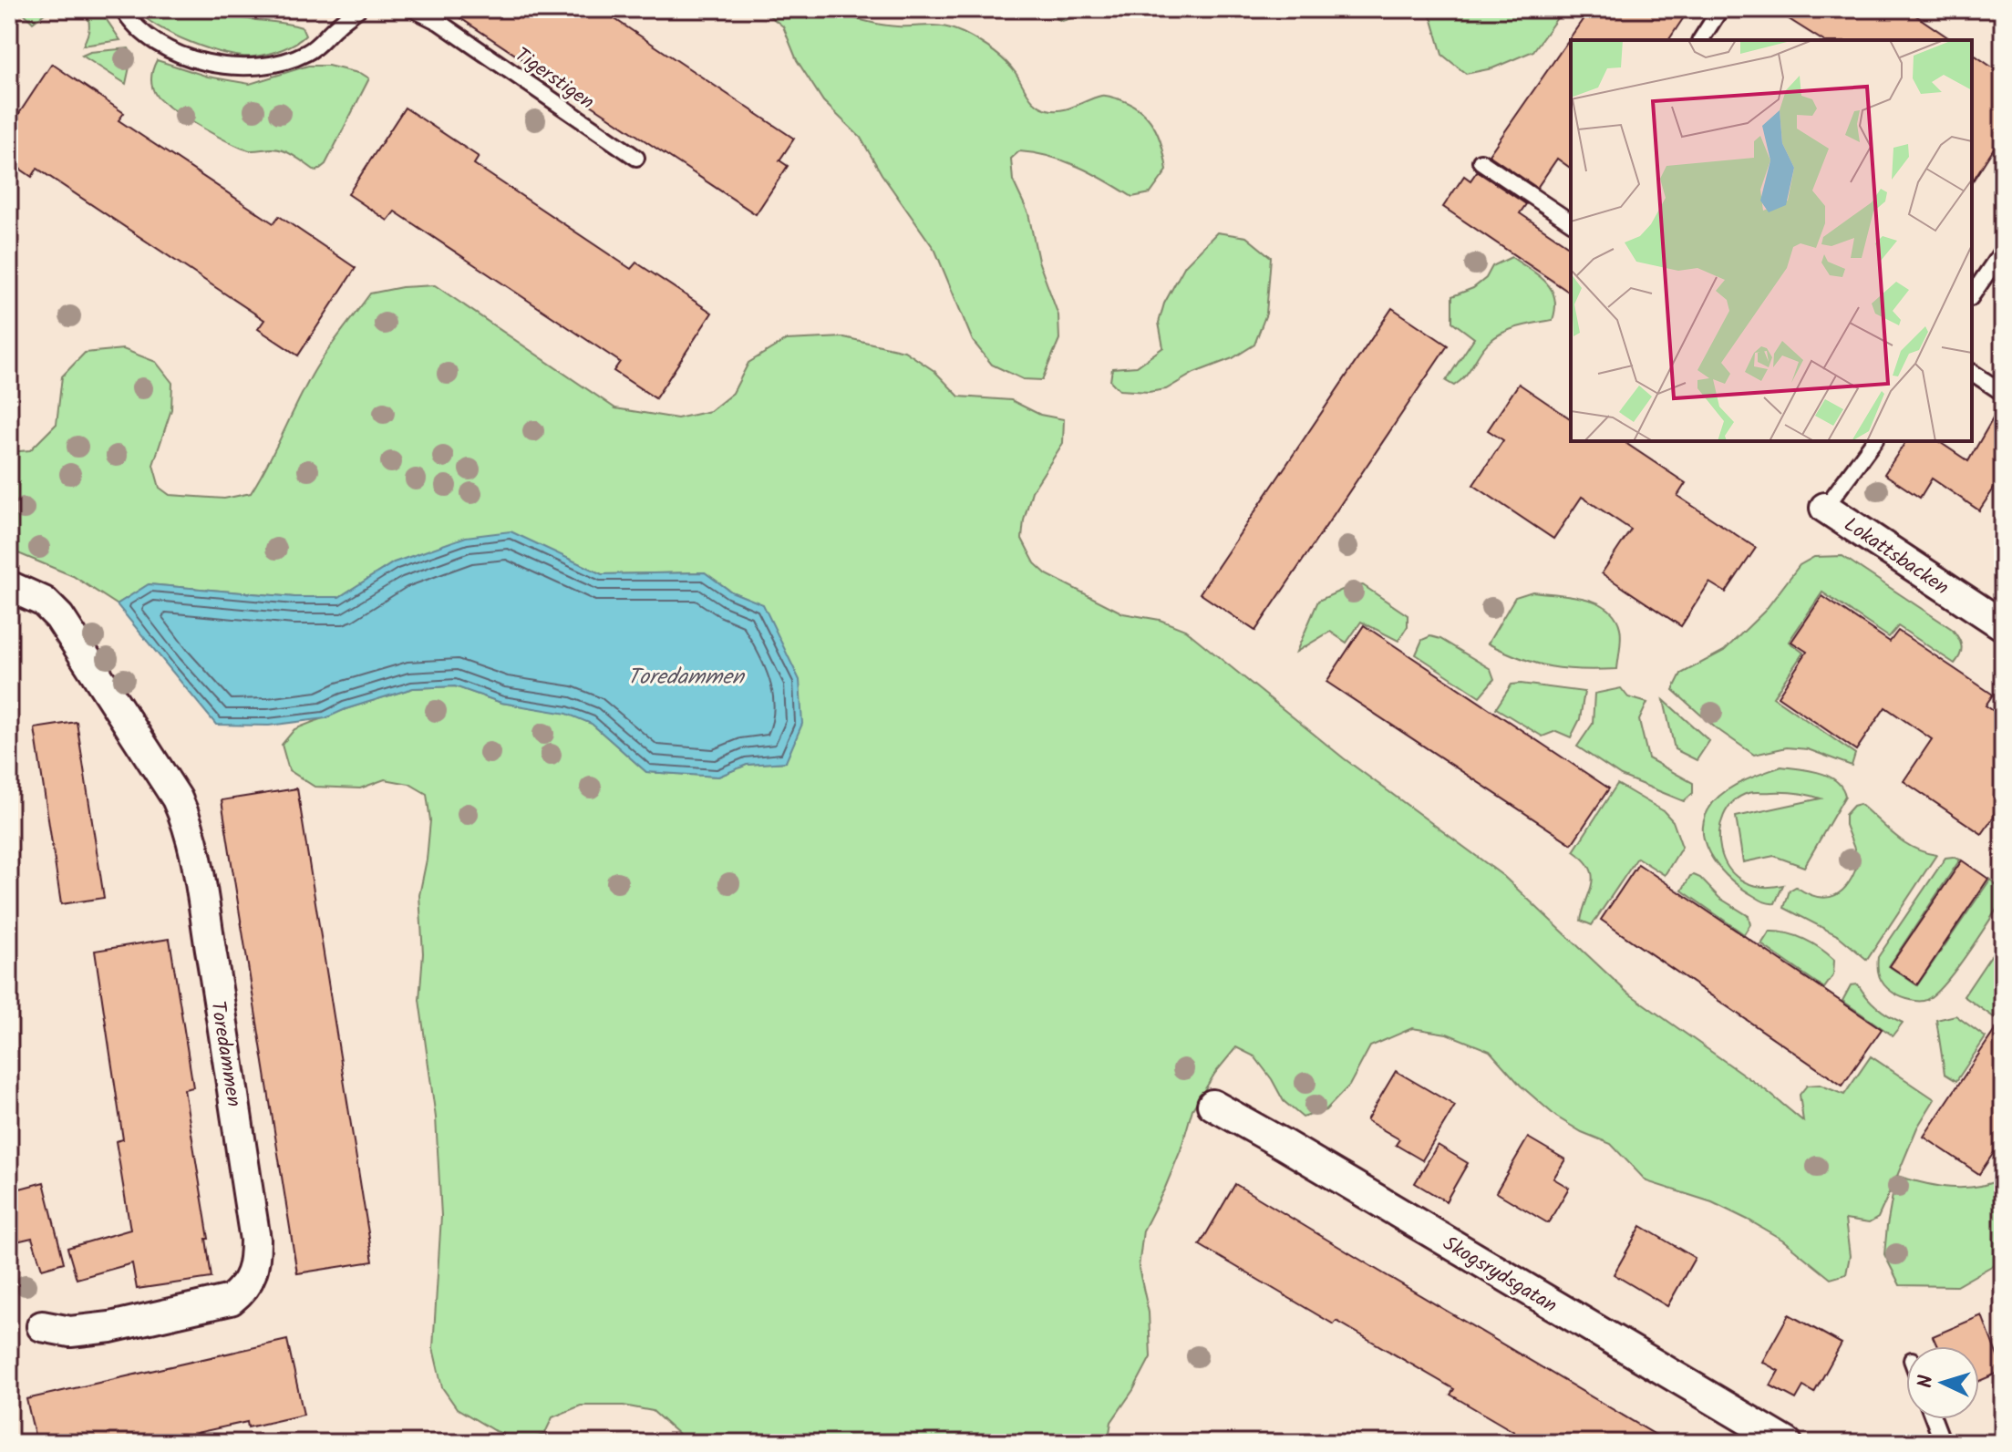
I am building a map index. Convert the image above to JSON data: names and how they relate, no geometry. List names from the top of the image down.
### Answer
{
  "streets": {
    "street": ["Lokattsbacken", "Toredammen", "Skogsrydsgatan"],
    "lane": ["Tigerstigen"]
  },
  "water": ["Toredammen"],
  "north": "left"
}
